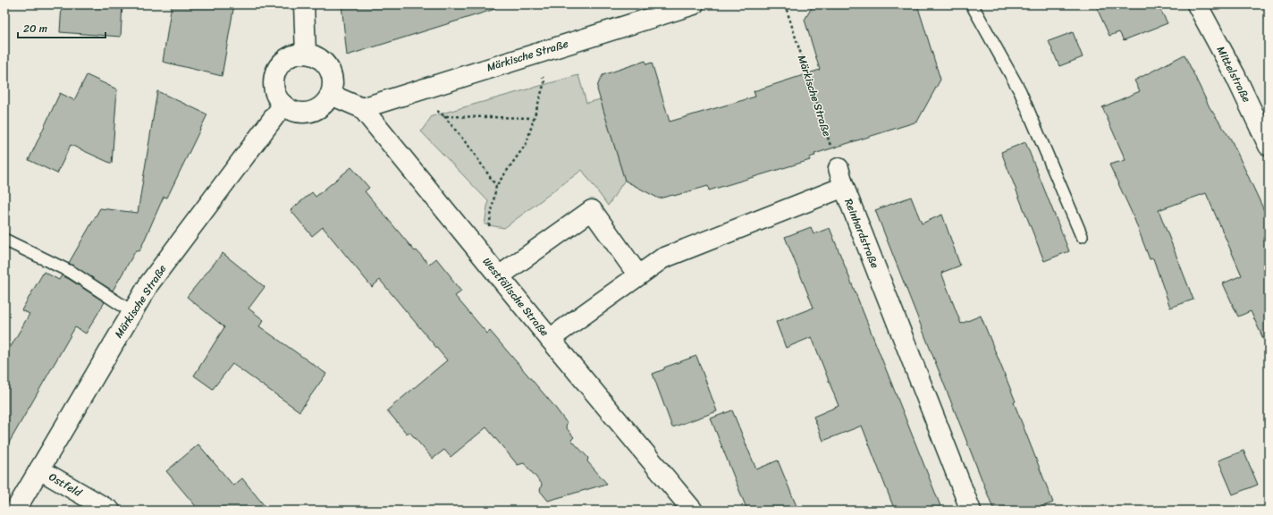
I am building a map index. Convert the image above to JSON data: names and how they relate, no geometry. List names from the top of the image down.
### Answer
{
  "streets": {
    "street": [
      "Märkische Straße",
      "Mittelstraße",
      "Reinhardstraße",
      "Westfälische Straße",
      "Ostfeld"
    ]
  },
  "crossings": [
    ["Märkische Straße", "Westfälische Straße"],
    ["Märkische Straße", "Ostfeld"],
    ["Reinhardstraße", "Westfälische Straße"]
  ],
  "scale_bar": "20 m"
}
